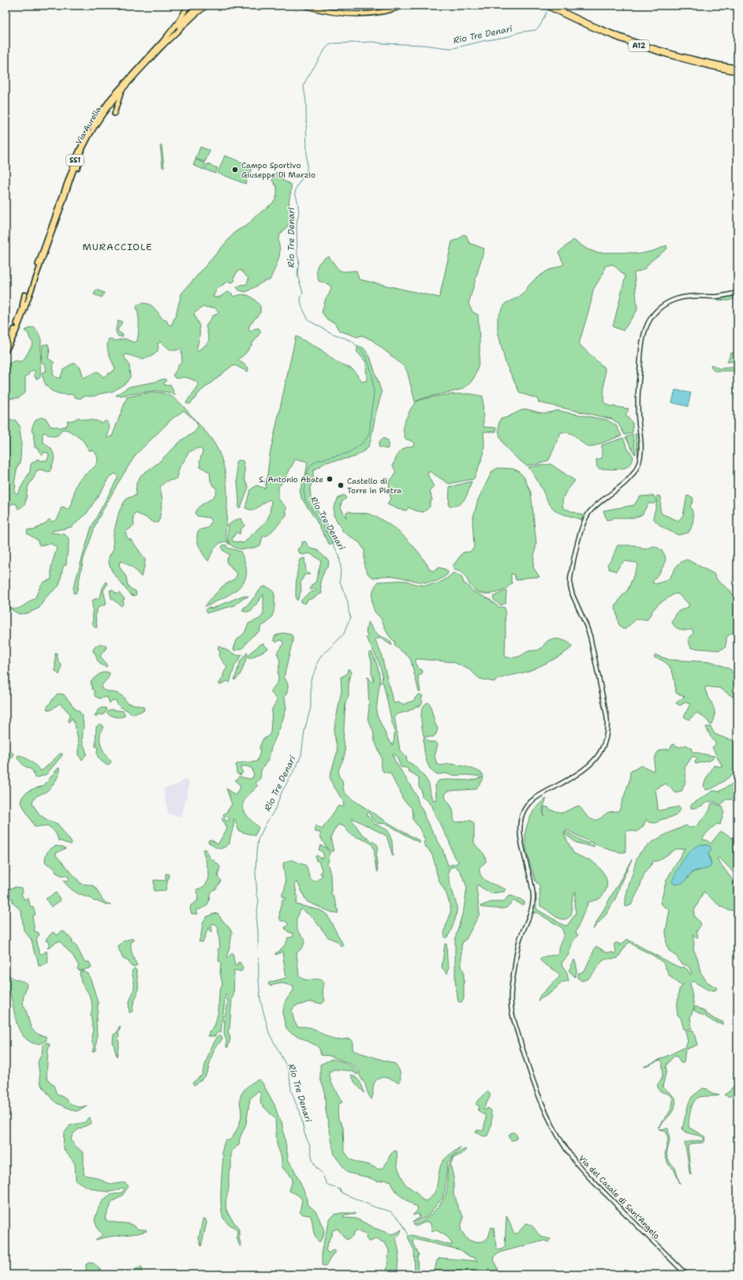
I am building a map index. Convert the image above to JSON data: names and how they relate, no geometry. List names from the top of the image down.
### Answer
{
  "streets": {
    "highway": ["A12", "Via Aurelia", "SS1"],
    "main road": ["Via del Casale di Sant'Angelo"]
  },
  "districts": ["MURACCIOLE"],
  "water": ["Rio Tre Denari"],
  "places": ["Campo Sportivo Giuseppe Di Marzio", "S. Antonio Abate", "Castello di Torre in Pietra"]
}
